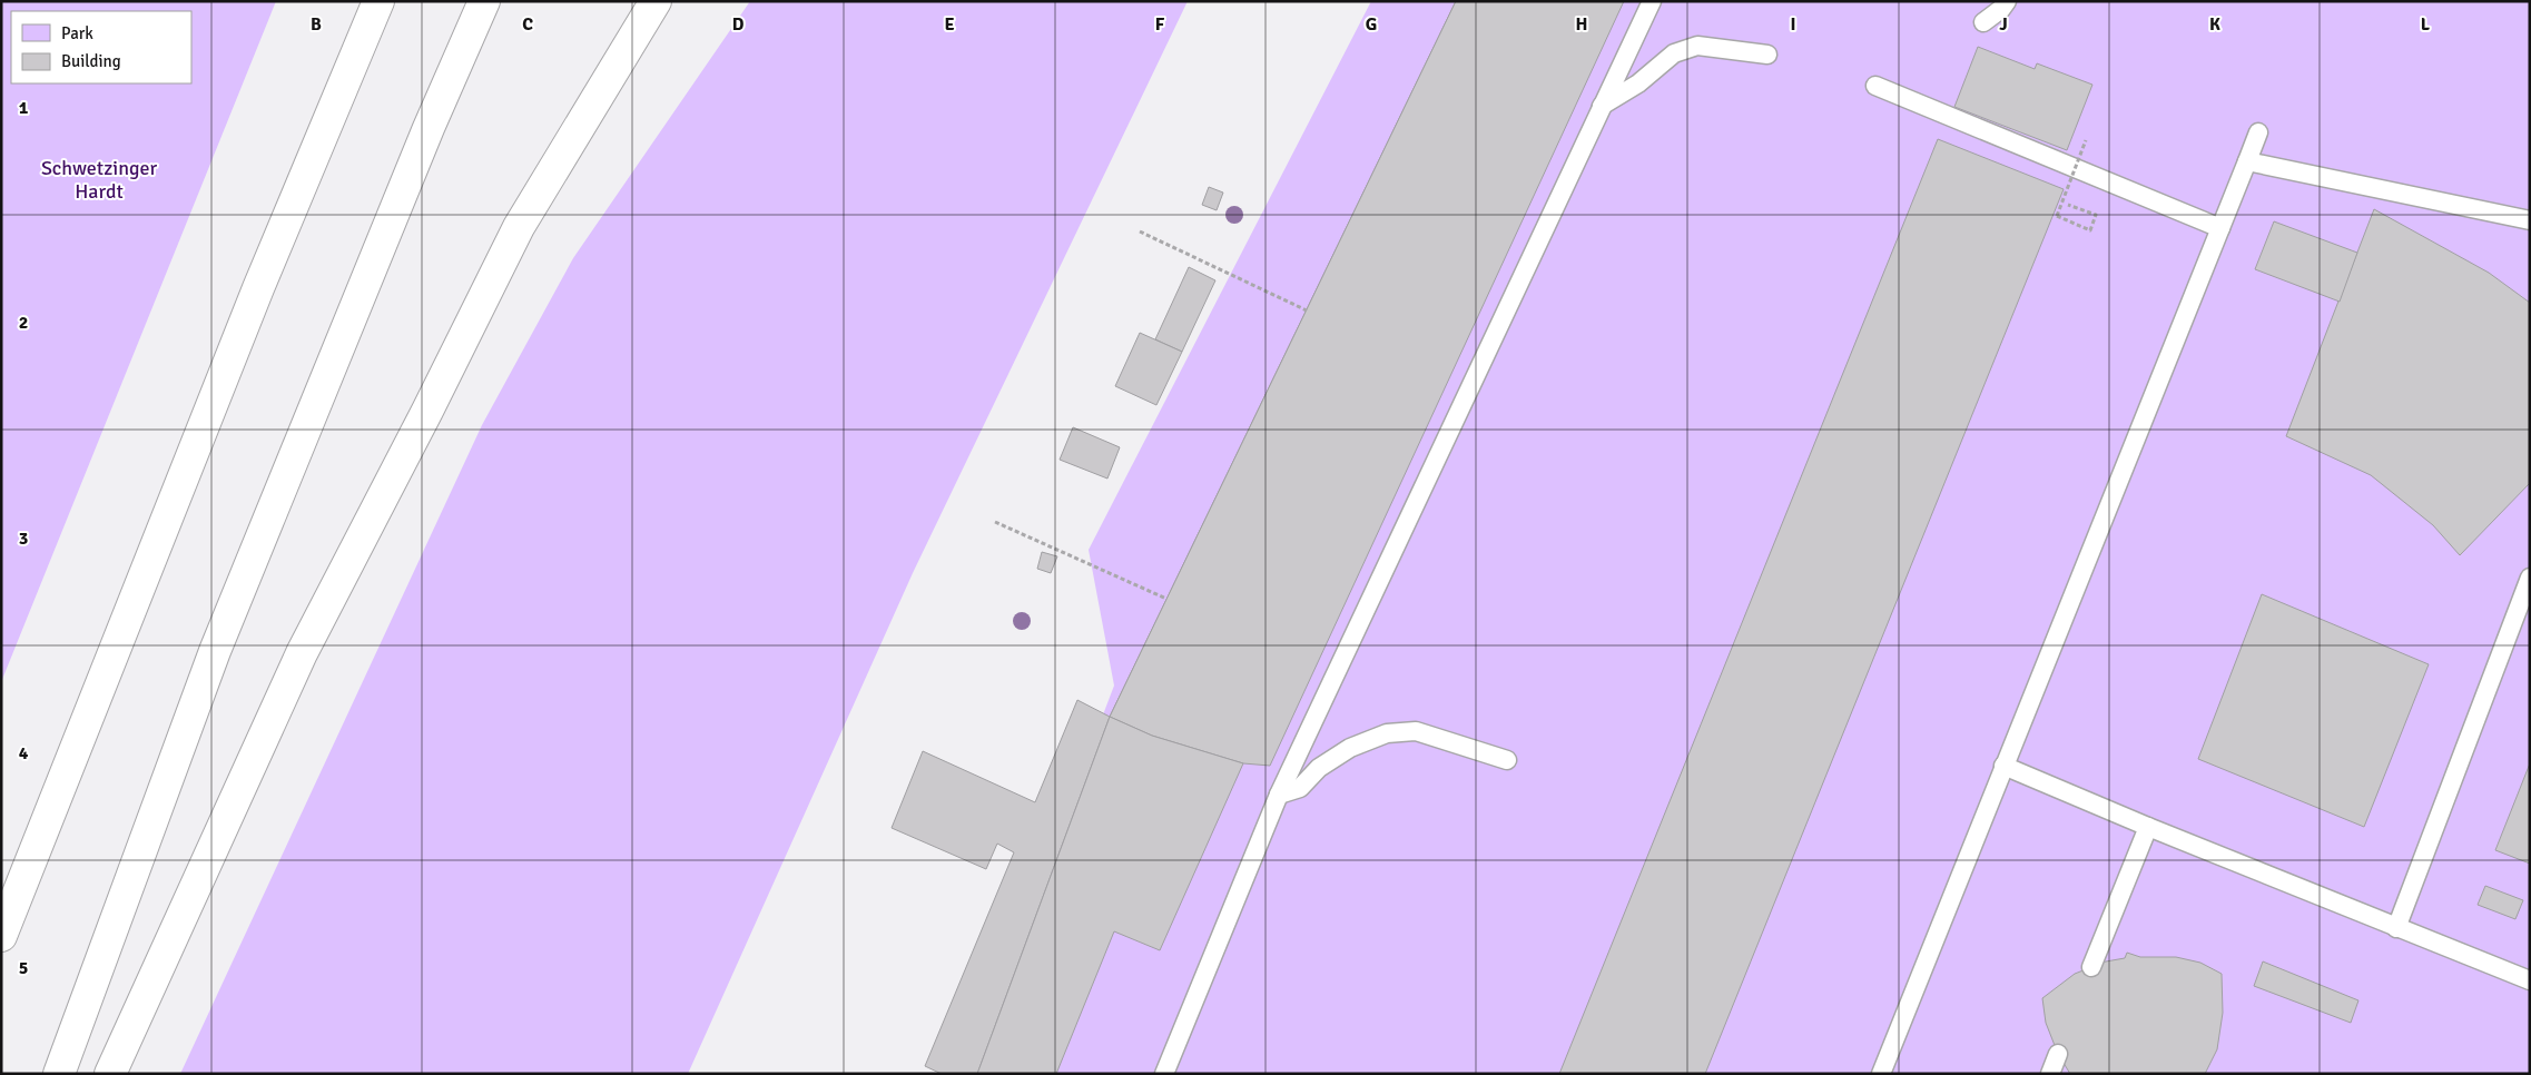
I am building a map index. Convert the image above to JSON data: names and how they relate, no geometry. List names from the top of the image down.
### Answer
{
  "parks": ["Schwetzinger Hardt"],
  "legend": ["Park", "Building"],
  "grid": {
    "columns": [
      "B",
      "C",
      "D",
      "E",
      "F",
      "G",
      "H",
      "I",
      "J",
      "K",
      "L"
    ],
    "rows": [
      "1",
      "2",
      "3",
      "4",
      "5"
    ]
  }
}
